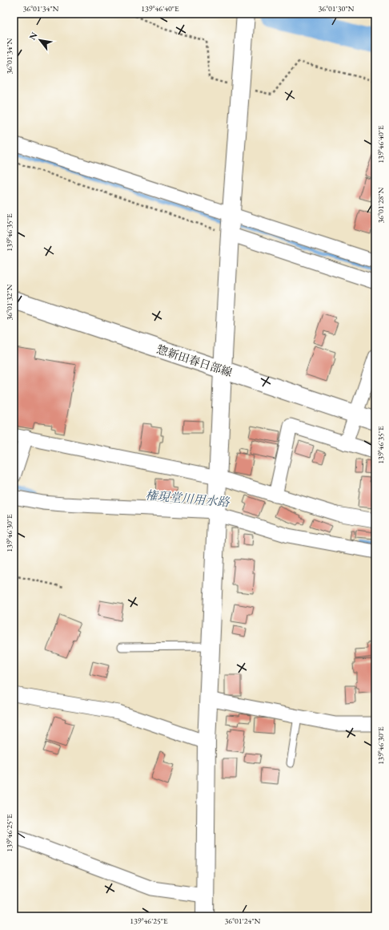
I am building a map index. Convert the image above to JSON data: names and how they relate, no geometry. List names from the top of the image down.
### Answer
{
  "streets": {
    "street": ["惣新田春日部線"]
  },
  "water": ["権現堂川用水路"],
  "north": "top left",
  "coordinates": [
    "36°01'34\"N",
    "139°46'40\"E",
    "36°01'30\"N",
    "36°01'28\"N",
    "139°46'35\"E",
    "36°01'32\"N",
    "139°46'30\"E",
    "139°46'25\"E",
    "36°01'24\"N"
  ]
}
